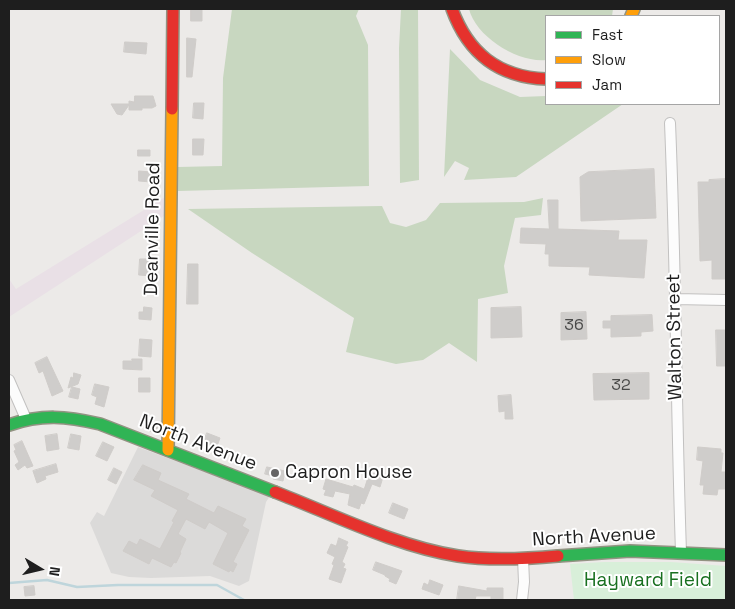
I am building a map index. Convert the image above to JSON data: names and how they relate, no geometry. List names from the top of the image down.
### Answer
{
  "streets": {
    "main road": ["Deanville Road", "North Avenue"],
    "street": ["Walton Street"]
  },
  "crossings": [
    ["Deanville Road", "North Avenue"],
    ["Walton Street", "North Avenue"]
  ],
  "parks": ["Hayward Field"],
  "places": ["Capron House"],
  "house_numbers": ["36", "32"],
  "legend": ["Fast", "Slow", "Jam"],
  "north": "right"
}
